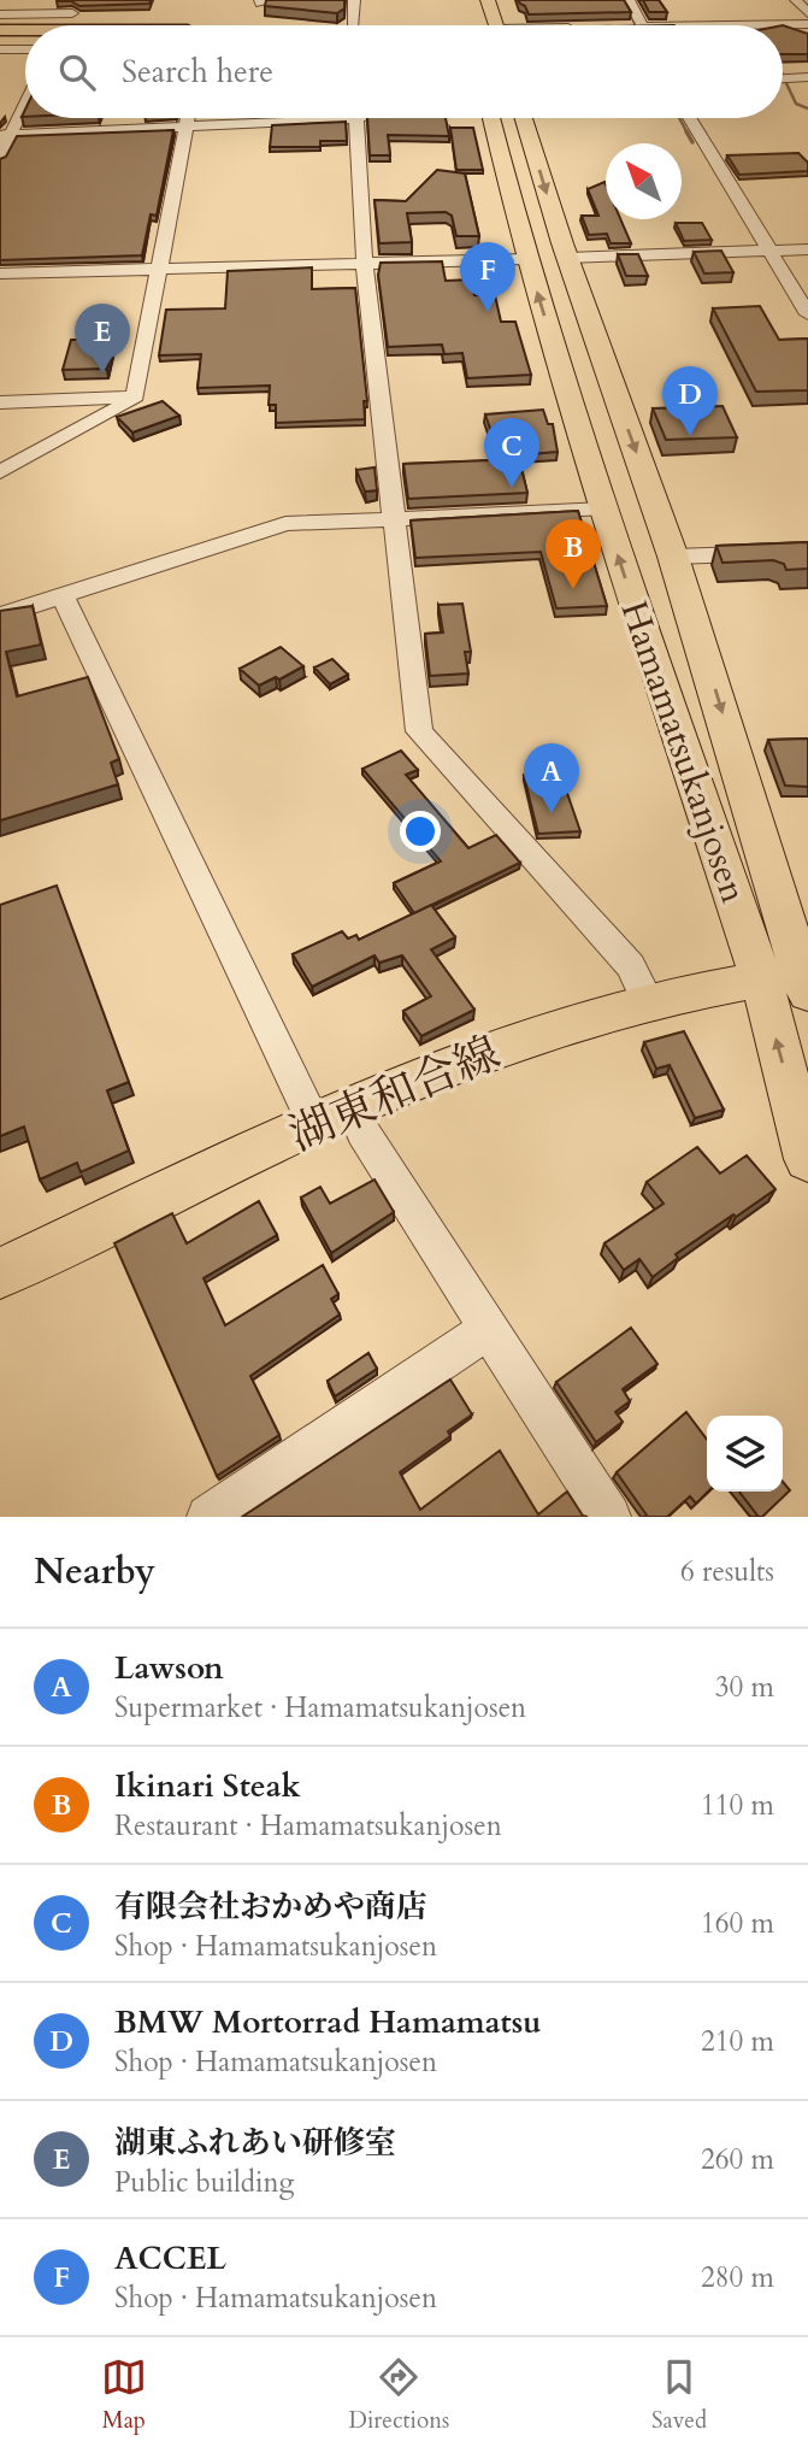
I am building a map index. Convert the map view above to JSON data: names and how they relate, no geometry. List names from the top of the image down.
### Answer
{
  "streets": {
    "main road": ["Hamamatsukanjosen", "湖東和合線"]
  },
  "crossings": [
    ["Hamamatsukanjosen", "湖東和合線"]
  ],
  "north": "top left",
  "page": {
    "search": "Search here",
    "pins": [
      "F",
      "E",
      "D",
      "C",
      "B",
      "A"
    ],
    "heading": ["Nearby", "6 results"],
    "list": [
      {
        "mark": "A",
        "name": "Lawson",
        "note": "Supermarket · Hamamatsukanjosen",
        "value": "30 m"
      },
      {
        "mark": "B",
        "name": "Ikinari Steak",
        "note": "Restaurant · Hamamatsukanjosen",
        "value": "110 m"
      },
      {
        "mark": "C",
        "name": "有限会社おかめや商店",
        "note": "Shop · Hamamatsukanjosen",
        "value": "160 m"
      },
      {
        "mark": "D",
        "name": "BMW Mortorrad Hamamatsu",
        "note": "Shop · Hamamatsukanjosen",
        "value": "210 m"
      },
      {
        "mark": "E",
        "name": "湖東ふれあい研修室",
        "note": "Public building",
        "value": "260 m"
      },
      {
        "mark": "F",
        "name": "ACCEL",
        "note": "Shop · Hamamatsukanjosen",
        "value": "280 m"
      }
    ],
    "nav": ["Map", "Directions", "Saved"]
  }
}
